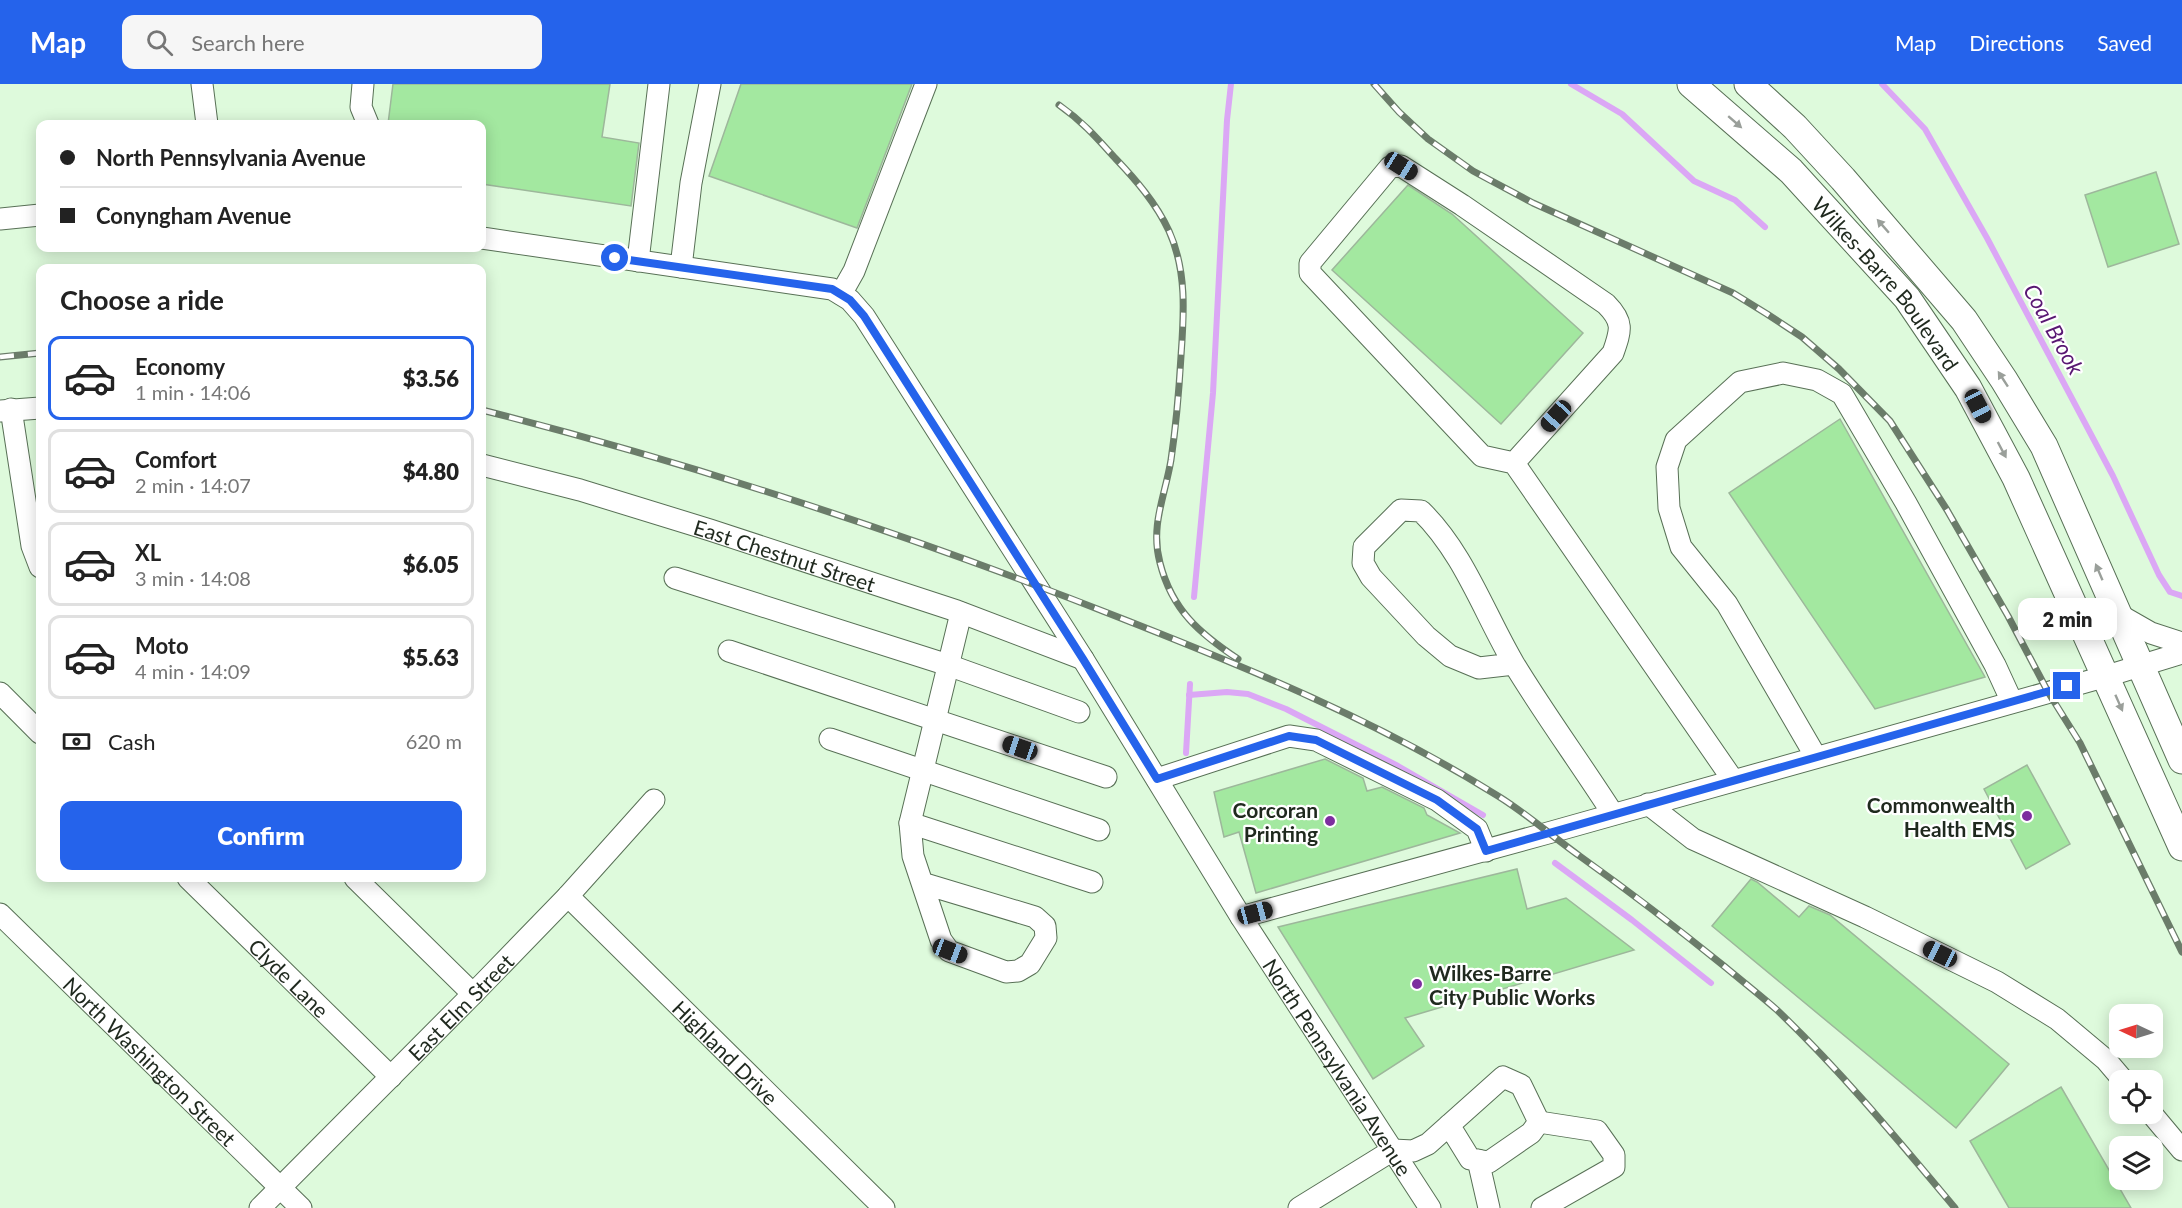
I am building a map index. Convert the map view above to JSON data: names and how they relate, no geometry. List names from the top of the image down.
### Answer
{
  "streets": {
    "main road": ["Wilkes-Barre Boulevard"],
    "street": [
      "East Chestnut Street",
      "Clyde Lane",
      "East Elm Street",
      "Highland Drive",
      "North Washington Street",
      "North Pennsylvania Avenue"
    ]
  },
  "crossings": [
    ["East Chestnut Street", "North Pennsylvania Avenue"],
    ["Clyde Lane", "East Elm Street"],
    ["East Elm Street", "Highland Drive"],
    ["East Elm Street", "North Washington Street"]
  ],
  "water": ["Coal Brook"],
  "places": ["Commonwealth Health EMS", "Corcoran Printing", "Wilkes-Barre City Public Works"],
  "north": "left",
  "page": {
    "header": "Map",
    "search": "Search here",
    "nav": ["Map", "Directions", "Saved"],
    "banner": ["North Pennsylvania Avenue", "Conyngham Avenue"],
    "heading": "Choose a ride",
    "list": [
      {
        "name": "Economy",
        "note": "1 min · 14:06",
        "value": "$3.56"
      },
      {
        "name": "Comfort",
        "note": "2 min · 14:07",
        "value": "$4.80"
      },
      {
        "name": "XL",
        "note": "3 min · 14:08",
        "value": "$6.05"
      },
      {
        "name": "Moto",
        "note": "4 min · 14:09",
        "value": "$5.63"
      }
    ],
    "bubble": "2 min",
    "pay": ["Cash", "620 m"],
    "buttons": "Confirm"
  }
}
